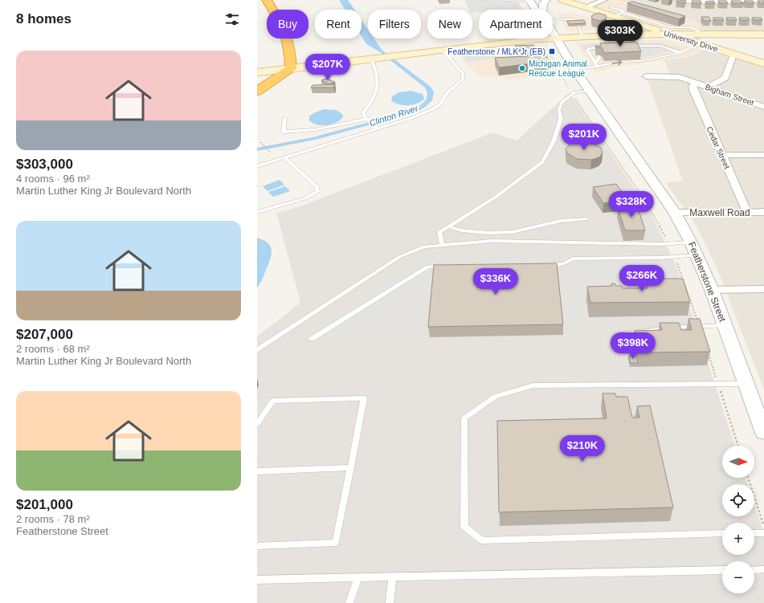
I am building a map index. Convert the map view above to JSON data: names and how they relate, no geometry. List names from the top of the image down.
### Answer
{
  "streets": {
    "main road": ["University Drive"],
    "street": [
      "Bigham Street",
      "Cedar Street",
      "Maxwell Road",
      "Featherstone Street"
    ]
  },
  "crossings": [
    ["Bigham Street", "Cedar Street"],
    ["Cedar Street", "Maxwell Road"],
    ["Maxwell Road", "Featherstone Street"]
  ],
  "water": ["Clinton River"],
  "places": {
    "transit": ["Featherstone / MLK Jr (EB)"],
    "other": ["Michigan Animal Rescue League"]
  },
  "north": "right",
  "page": {
    "heading": "8 homes",
    "chip": [
      "Buy",
      "Rent",
      "Filters",
      "New",
      "Apartment"
    ],
    "price": [
      "$303K",
      "$207K",
      "$201K",
      "$328K",
      "$266K",
      "$336K",
      "$398K",
      "$210K"
    ],
    "list": [
      {
        "name": "$303,000",
        "note": "4 rooms · 96 m² · Martin Luther King Jr Boulevard North"
      },
      {
        "name": "$207,000",
        "note": "2 rooms · 68 m² · Martin Luther King Jr Boulevard North"
      },
      {
        "name": "$201,000",
        "note": "2 rooms · 78 m² · Featherstone Street"
      }
    ],
    "map_buttons": ["+", "−"]
  }
}
